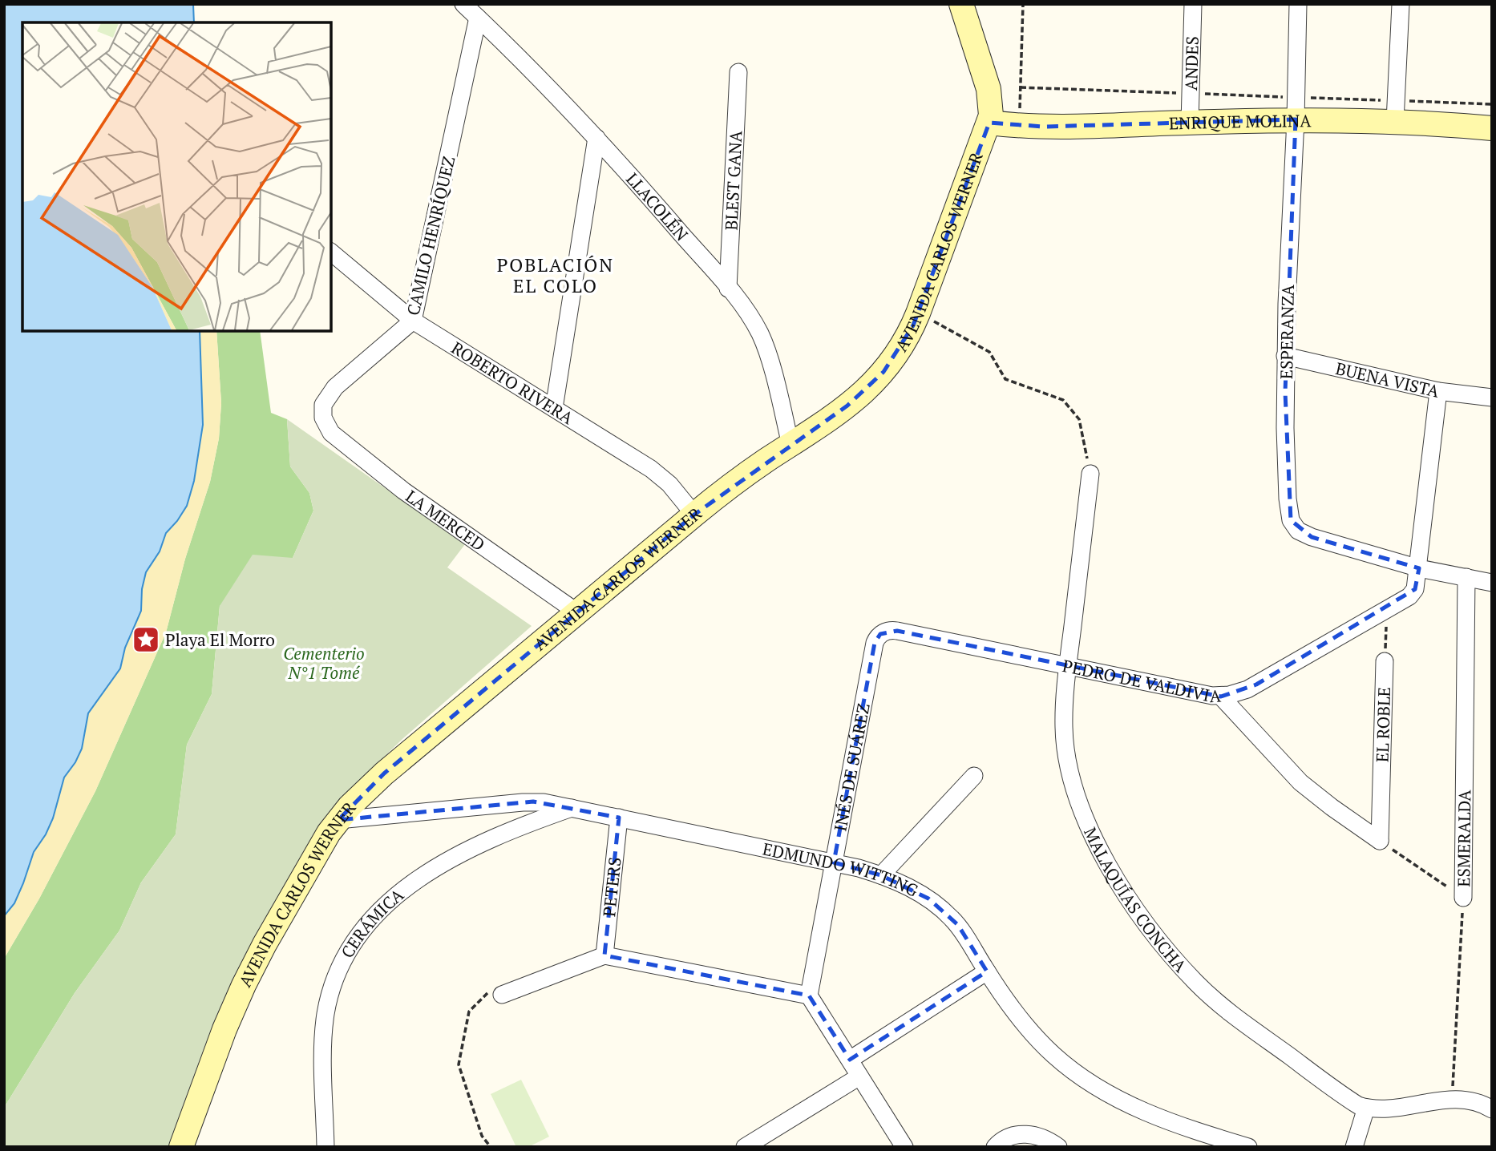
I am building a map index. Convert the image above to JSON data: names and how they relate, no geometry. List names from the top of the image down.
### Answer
{
  "streets": {
    "main road": ["ENRIQUE MOLINA", "AVENIDA CARLOS WERNER"],
    "street": [
      "ANDES",
      "BLEST GANA",
      "LLACOLÉN",
      "CAMILO HENRÍQUEZ",
      "ESPERANZA",
      "BUENA VISTA",
      "ROBERTO RIVERA",
      "LA MERCED",
      "PEDRO DE VALDIVIA",
      "EL ROBLE",
      "INÉS DE SUÁREZ",
      "ESMERALDA",
      "EDMUNDO WITTING",
      "PETERS",
      "MALAQUÍAS CONCHA",
      "CERÁMICA"
    ]
  },
  "crossings": [
    ["ANDES", "ENRIQUE MOLINA"],
    ["ENRIQUE MOLINA", "AVENIDA CARLOS WERNER"],
    ["ENRIQUE MOLINA", "ESPERANZA"],
    ["BLEST GANA", "LLACOLÉN"],
    ["LLACOLÉN", "CAMILO HENRÍQUEZ"],
    ["LLACOLÉN", "AVENIDA CARLOS WERNER"],
    ["CAMILO HENRÍQUEZ", "ROBERTO RIVERA"],
    ["CAMILO HENRÍQUEZ", "LA MERCED"],
    ["AVENIDA CARLOS WERNER", "ROBERTO RIVERA"],
    ["AVENIDA CARLOS WERNER", "LA MERCED"],
    ["AVENIDA CARLOS WERNER", "EDMUNDO WITTING"],
    ["ESPERANZA", "BUENA VISTA"],
    ["ESPERANZA", "ESMERALDA"],
    ["PEDRO DE VALDIVIA", "EL ROBLE"],
    ["PEDRO DE VALDIVIA", "INÉS DE SUÁREZ"],
    ["PEDRO DE VALDIVIA", "MALAQUÍAS CONCHA"],
    ["INÉS DE SUÁREZ", "EDMUNDO WITTING"],
    ["EDMUNDO WITTING", "PETERS"],
    ["EDMUNDO WITTING", "CERÁMICA"]
  ],
  "districts": ["POBLACIÓN EL COLO"],
  "parks": ["Cementerio N°1 Tomé"],
  "places": {
    "place": ["Playa El Morro"]
  }
}
